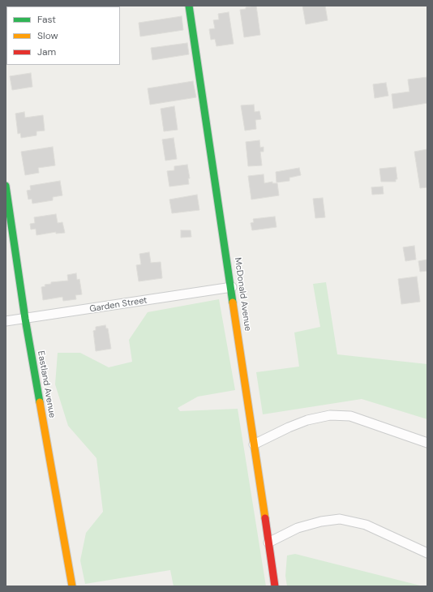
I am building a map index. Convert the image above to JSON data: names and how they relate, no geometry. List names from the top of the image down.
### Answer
{
  "streets": {
    "street": ["McDonald Avenue", "Garden Street", "Eastland Avenue"]
  },
  "crossings": [
    ["McDonald Avenue", "Garden Street"],
    ["Garden Street", "Eastland Avenue"]
  ],
  "legend": ["Fast", "Slow", "Jam"]
}
